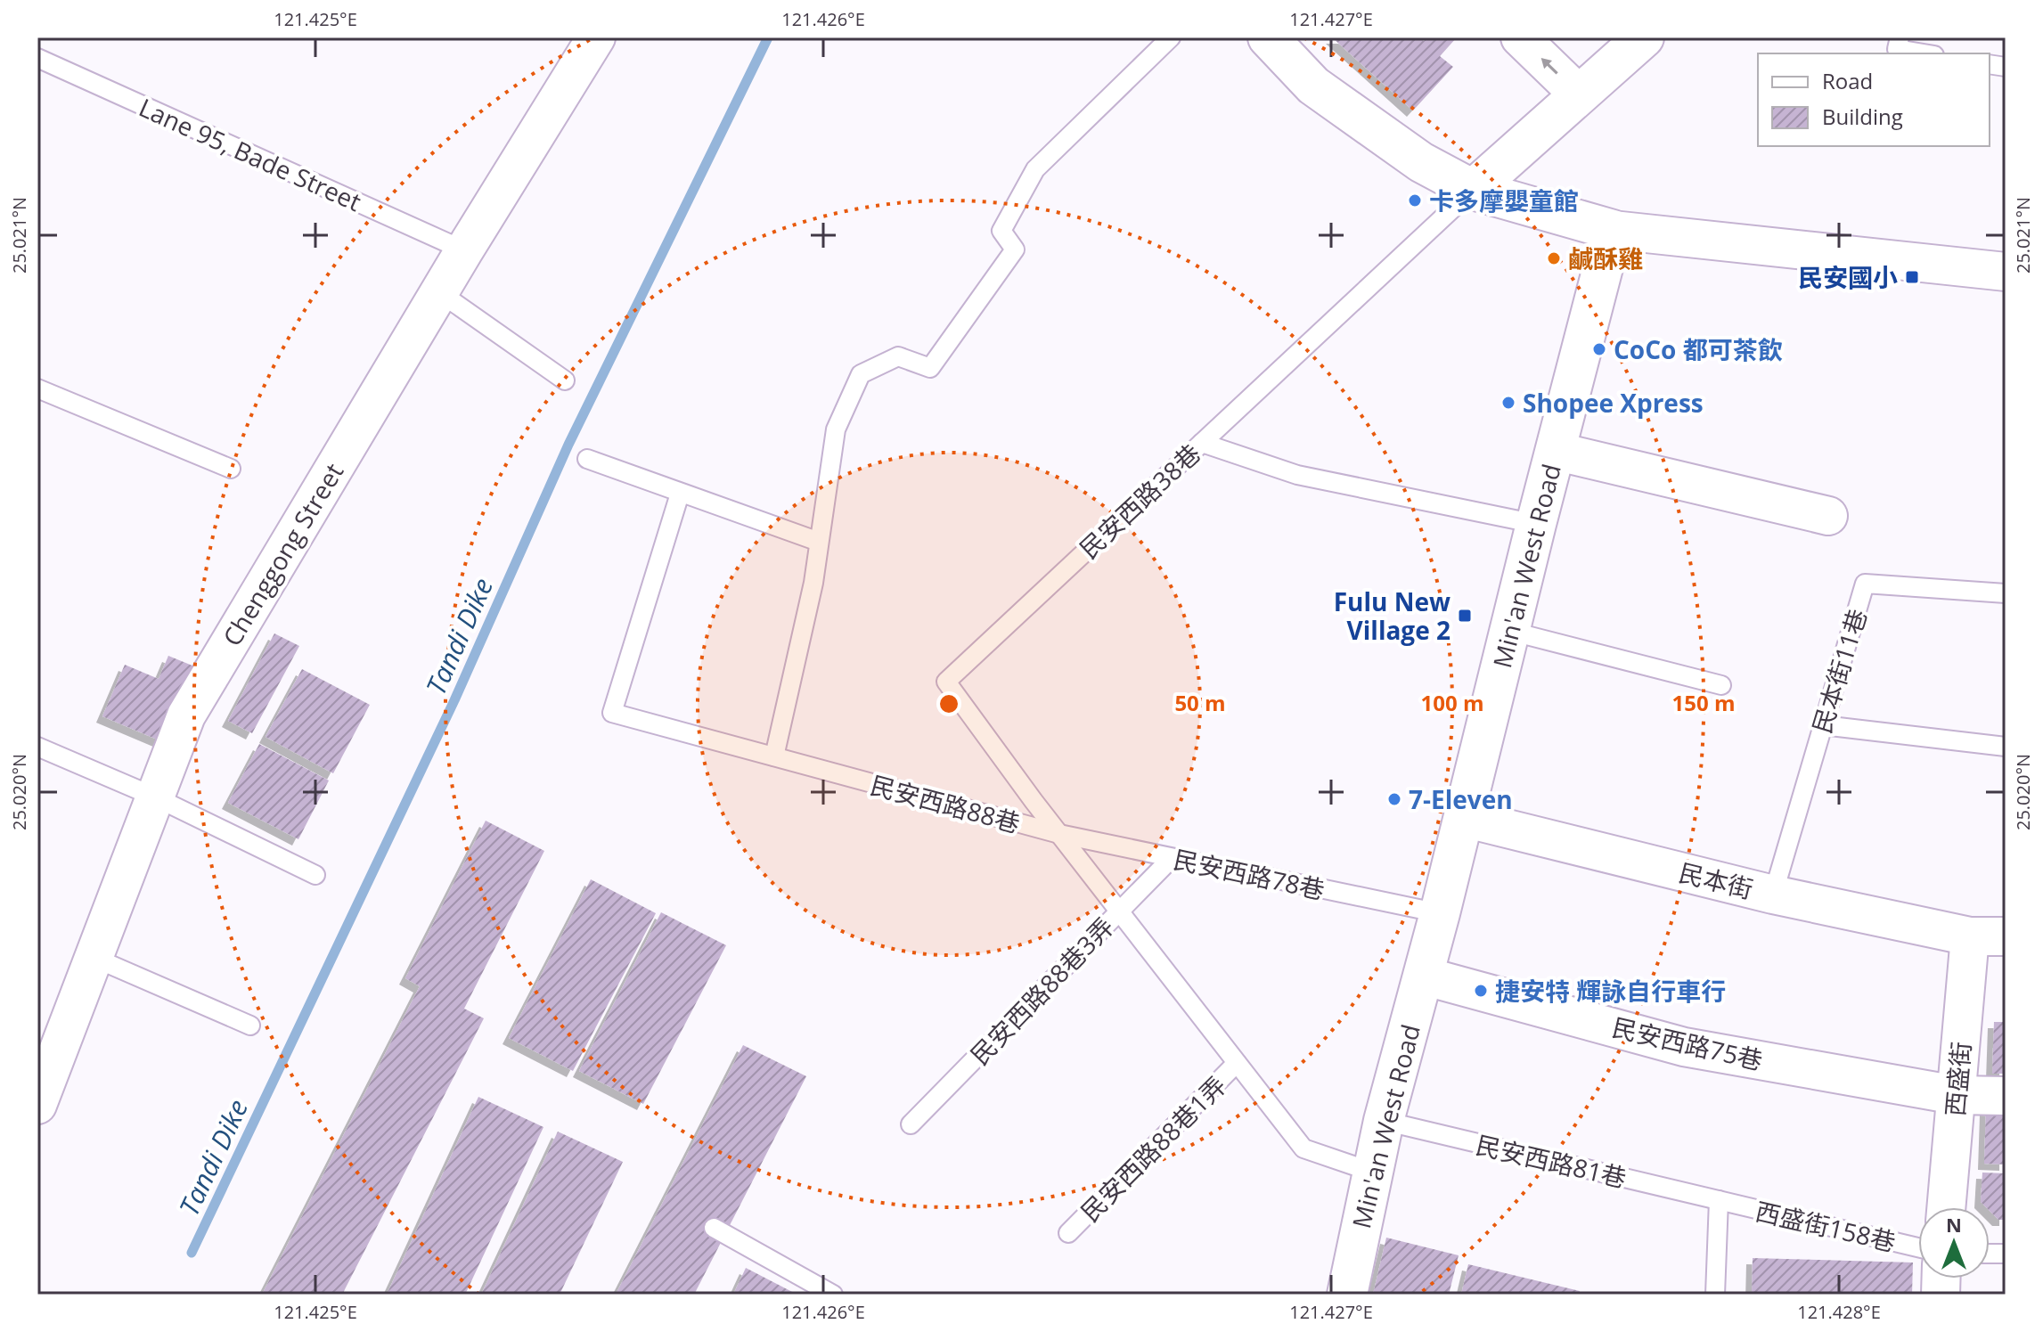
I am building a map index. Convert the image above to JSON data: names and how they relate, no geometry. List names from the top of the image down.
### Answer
{
  "streets": {
    "street": [
      "Chenggong Street",
      "Min'an West Road",
      "民本街",
      "民安西路75巷",
      "西盛街"
    ],
    "lane": [
      "Lane 95, Bade Street",
      "民安西路38巷",
      "民本街11巷",
      "民安西路88巷",
      "民安西路78巷",
      "民安西路88巷3弄",
      "民安西路88巷1弄",
      "民安西路81巷",
      "西盛街158巷"
    ]
  },
  "crossings": [
    ["Lane 95, Bade Street", "Chenggong Street"],
    ["民安西路38巷", "民安西路88巷"],
    ["民安西路38巷", "民安西路78巷"],
    ["Min'an West Road", "民安西路78巷"],
    ["Min'an West Road", "民本街"],
    ["Min'an West Road", "民安西路75巷"],
    ["Min'an West Road", "民安西路81巷"],
    ["民本街11巷", "民本街"],
    ["民安西路88巷", "民安西路78巷"],
    ["民安西路78巷", "民安西路88巷3弄"],
    ["民本街", "西盛街"],
    ["民安西路75巷", "西盛街"],
    ["民安西路81巷", "西盛街158巷"]
  ],
  "water": ["Tandi Dike"],
  "places": {
    "other": [
      "卡多摩嬰童館",
      "鹹酥雞",
      "CoCo 都可茶飲",
      "Shopee Xpress",
      "7-Eleven",
      "捷安特 輝詠自行車行"
    ],
    "transit": ["民安國小", "Fulu New Village 2"]
  },
  "legend": ["Road", "Building"],
  "north": "top",
  "coordinates": [
    "121.425°E",
    "121.426°E",
    "121.427°E",
    "25.021°N",
    "25.020°N",
    "121.428°E"
  ],
  "rings": ["50 m", "100 m", "150 m"]
}
